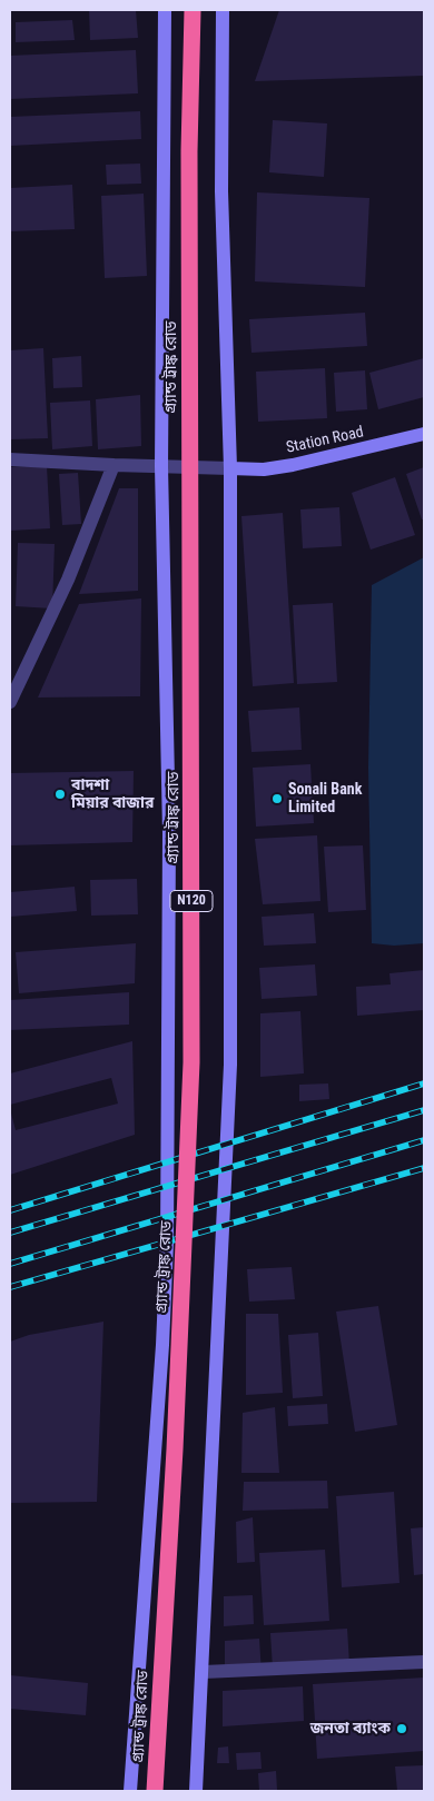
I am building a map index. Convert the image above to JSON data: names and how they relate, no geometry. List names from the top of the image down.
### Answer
{
  "streets": {
    "highway": ["গ্র্যান্ড ট্রাঙ্ক রোড", "N120"],
    "street": ["Station Road"]
  },
  "places": ["বাদশা মিয়ার বাজার", "Sonali Bank Limited", "জনতা ব্যাংক"]
}
